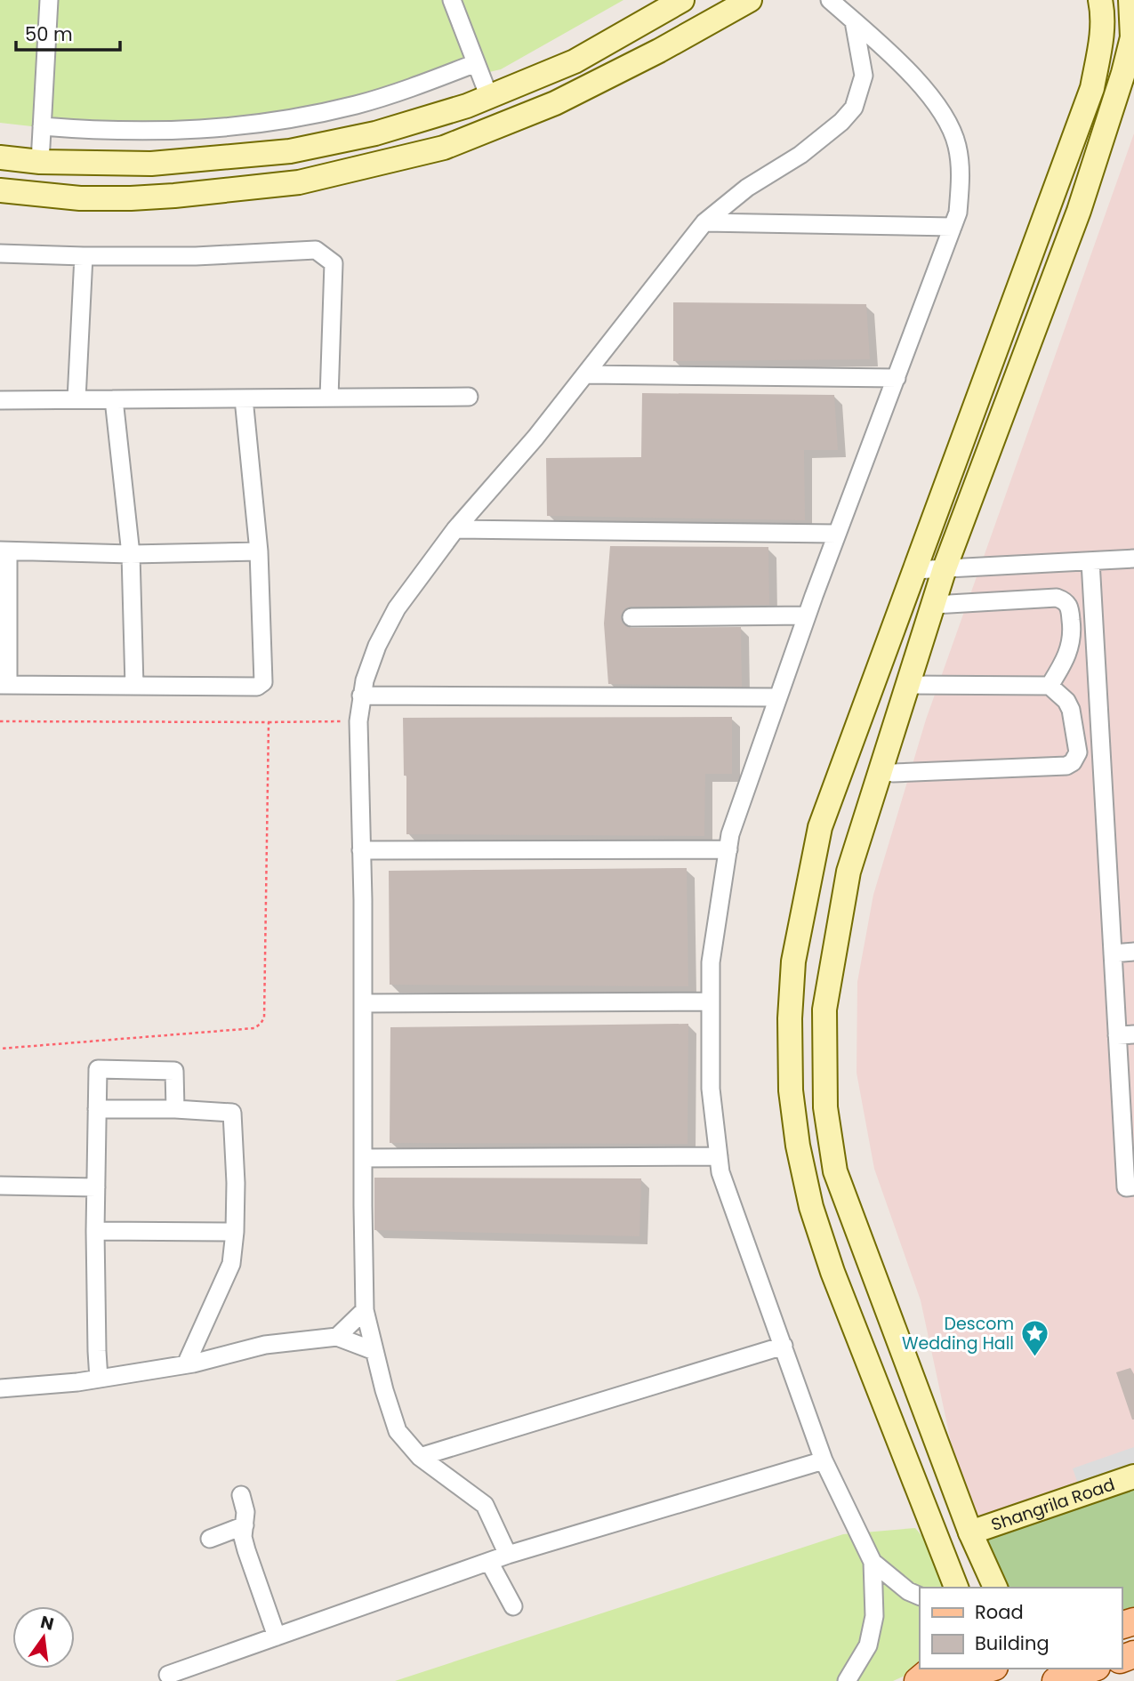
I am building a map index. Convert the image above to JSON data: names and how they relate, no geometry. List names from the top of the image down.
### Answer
{
  "streets": {
    "street": ["Shangrila Road"]
  },
  "places": {
    "place": ["Descom Wedding Hall"]
  },
  "legend": ["Road", "Building"],
  "scale_bar": "50 m",
  "north": "top"
}
